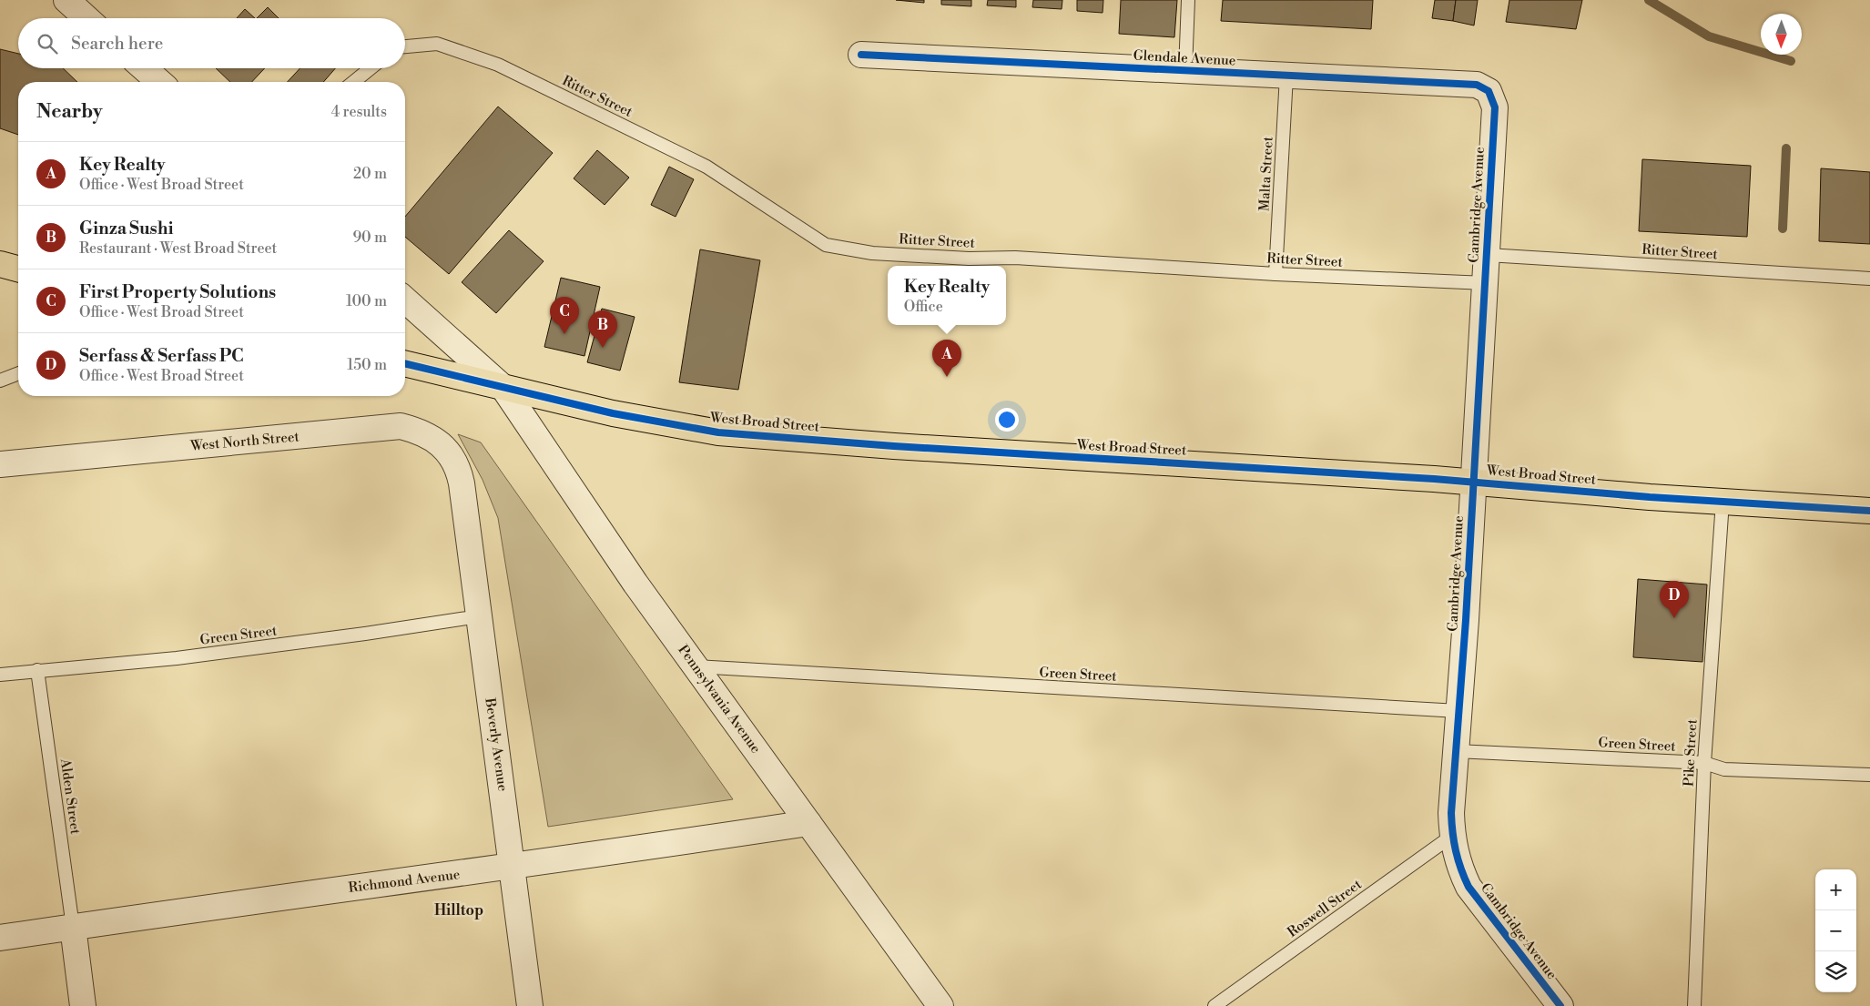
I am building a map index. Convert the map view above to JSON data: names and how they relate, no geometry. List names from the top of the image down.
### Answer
{
  "streets": {
    "main road": ["West Broad Street"],
    "street": [
      "Glendale Avenue",
      "Cambridge Avenue",
      "West North Street",
      "Pennsylvania Avenue",
      "Beverly Avenue",
      "Richmond Avenue"
    ],
    "lane": [
      "Ritter Street",
      "Malta Street",
      "Green Street",
      "Pike Street",
      "Alden Street",
      "Roswell Street"
    ]
  },
  "crossings": [
    ["Glendale Avenue", "Malta Street"],
    ["Glendale Avenue", "Cambridge Avenue"],
    ["Ritter Street", "Malta Street"],
    ["Ritter Street", "Cambridge Avenue"],
    ["Cambridge Avenue", "West Broad Street"],
    ["Cambridge Avenue", "Green Street"],
    ["Cambridge Avenue", "Roswell Street"],
    ["West Broad Street", "Pennsylvania Avenue"],
    ["West Broad Street", "Pike Street"],
    ["West North Street", "Beverly Avenue"],
    ["Green Street", "Pennsylvania Avenue"],
    ["Green Street", "Beverly Avenue"],
    ["Green Street", "Pike Street"],
    ["Green Street", "Alden Street"],
    ["Pennsylvania Avenue", "Richmond Avenue"],
    ["Beverly Avenue", "Richmond Avenue"],
    ["Alden Street", "Richmond Avenue"]
  ],
  "districts": ["Hilltop"],
  "north": "bottom",
  "page": {
    "search": "Search here",
    "heading": ["Nearby", "4 results"],
    "list": [
      {
        "mark": "A",
        "name": "Key Realty",
        "note": "Office · West Broad Street",
        "value": "20 m"
      },
      {
        "mark": "B",
        "name": "Ginza Sushi",
        "note": "Restaurant · West Broad Street",
        "value": "90 m"
      },
      {
        "mark": "C",
        "name": "First Property Solutions",
        "note": "Office · West Broad Street",
        "value": "100 m"
      },
      {
        "mark": "D",
        "name": "Serfass & Serfass PC",
        "note": "Office · West Broad Street",
        "value": "150 m"
      }
    ],
    "popup": ["Key Realty", "Office"],
    "pins": [
      "C",
      "B",
      "A",
      "D"
    ],
    "map_buttons": ["+", "−"]
  }
}
